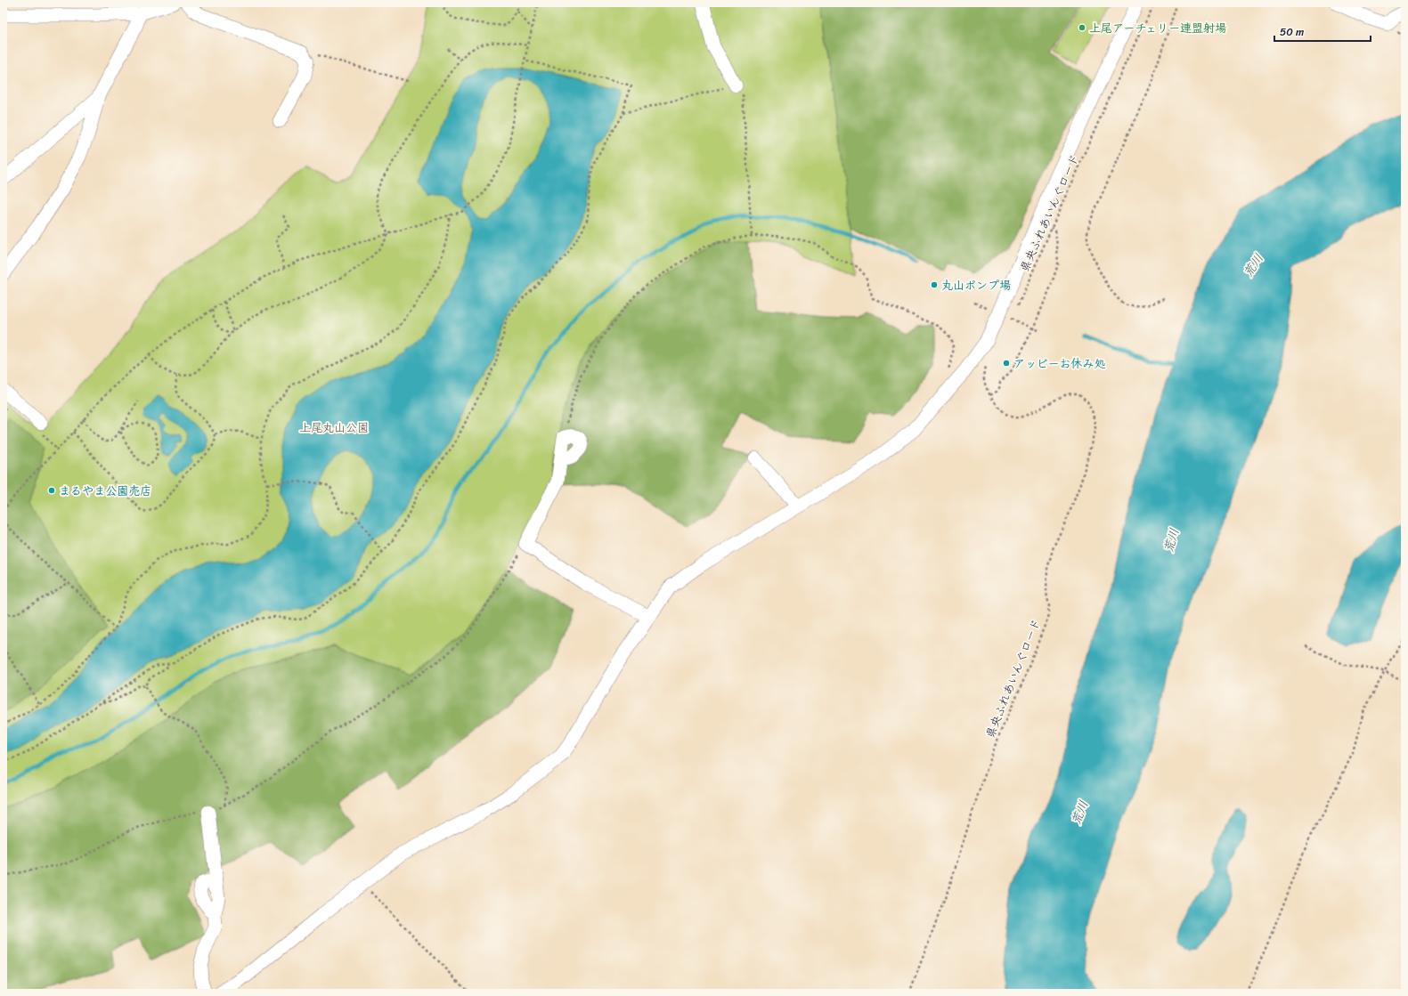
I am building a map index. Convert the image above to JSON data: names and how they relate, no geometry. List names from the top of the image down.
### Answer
{
  "streets": {
    "path": ["県央ふれあいんぐロード"]
  },
  "water": ["荒川"],
  "parks": ["上尾丸山公園"],
  "places": [
    "上尾アーチェリー連盟射場",
    "丸山ポンプ場",
    "アッピーお休み処",
    "まるやま公園売店"
  ],
  "scale_bar": "50 m"
}
